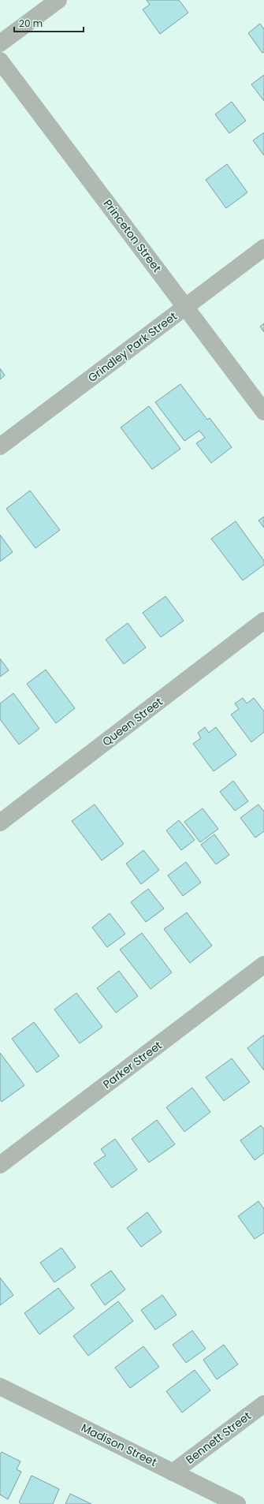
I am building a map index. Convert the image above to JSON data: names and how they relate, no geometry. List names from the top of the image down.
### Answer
{
  "streets": {
    "street": [
      "Princeton Street",
      "Grindley Park Street",
      "Queen Street",
      "Parker Street",
      "Bennett Street",
      "Madison Street"
    ]
  },
  "crossings": [
    ["Princeton Street", "Grindley Park Street"],
    ["Bennett Street", "Madison Street"]
  ],
  "scale_bar": "20 m"
}
